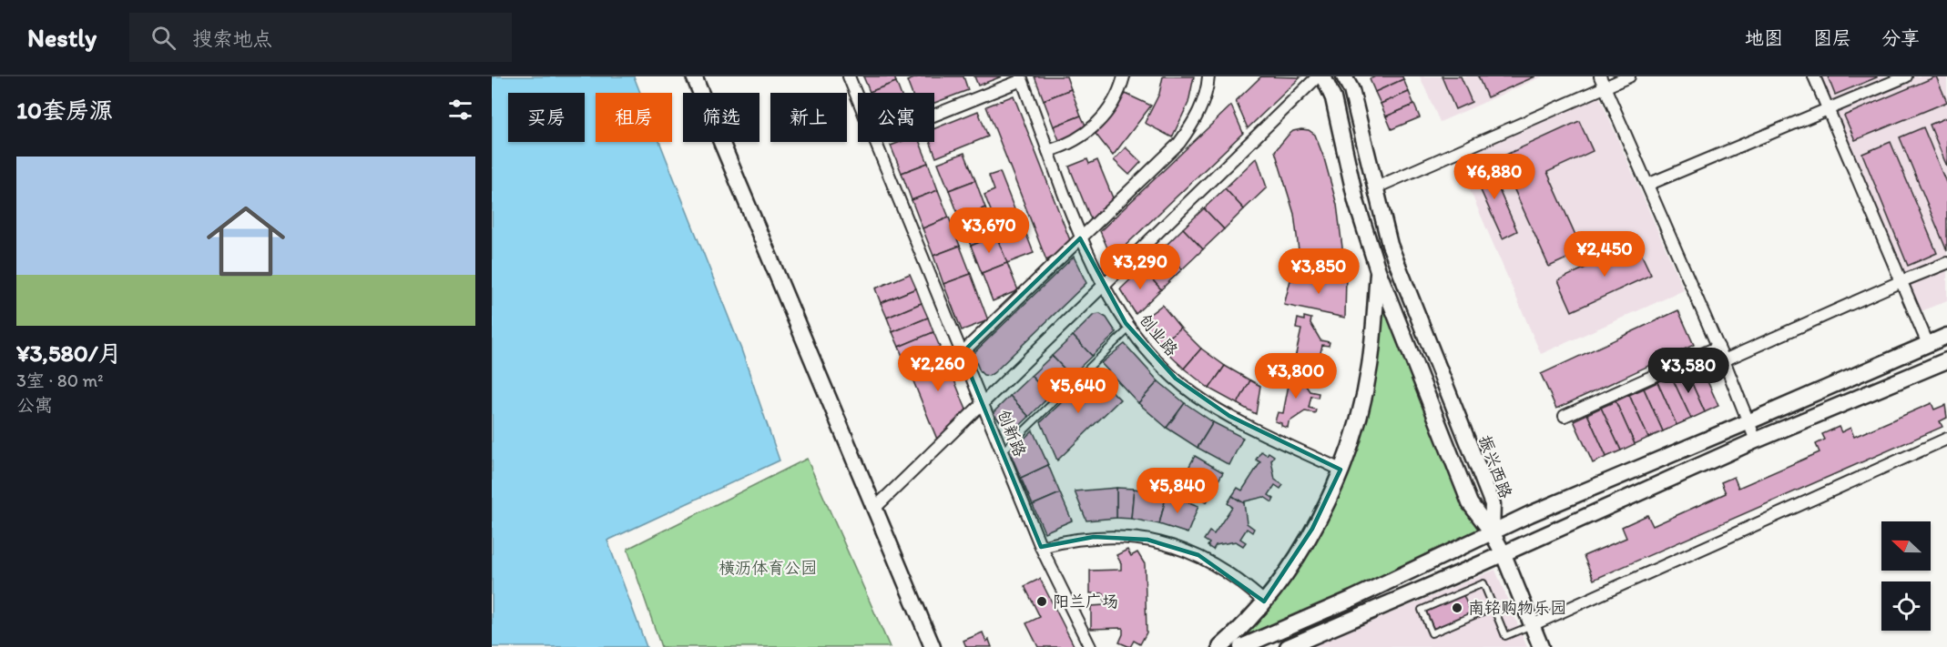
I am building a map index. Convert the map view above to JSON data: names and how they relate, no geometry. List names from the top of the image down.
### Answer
{
  "streets": {
    "main road": ["振兴西路"],
    "street": ["创业路", "创新路"]
  },
  "parks": ["横沥体育公园"],
  "places": ["阳兰广场", "南铭购物乐园"],
  "north": "left",
  "page": {
    "header": "Nestly",
    "search": "搜索地点",
    "nav": ["地图", "图层", "分享"],
    "heading": "10套房源",
    "chip": [
      "买房",
      "租房",
      "筛选",
      "新上",
      "公寓"
    ],
    "list": [
      {
        "name": "¥3,580/月",
        "note": "3室 · 80 m² · 公寓"
      }
    ],
    "price": [
      "¥6,880",
      "¥3,670",
      "¥2,450",
      "¥3,290",
      "¥3,850",
      "¥2,260",
      "¥3,580",
      "¥3,800",
      "¥5,640",
      "¥5,840"
    ]
  }
}
